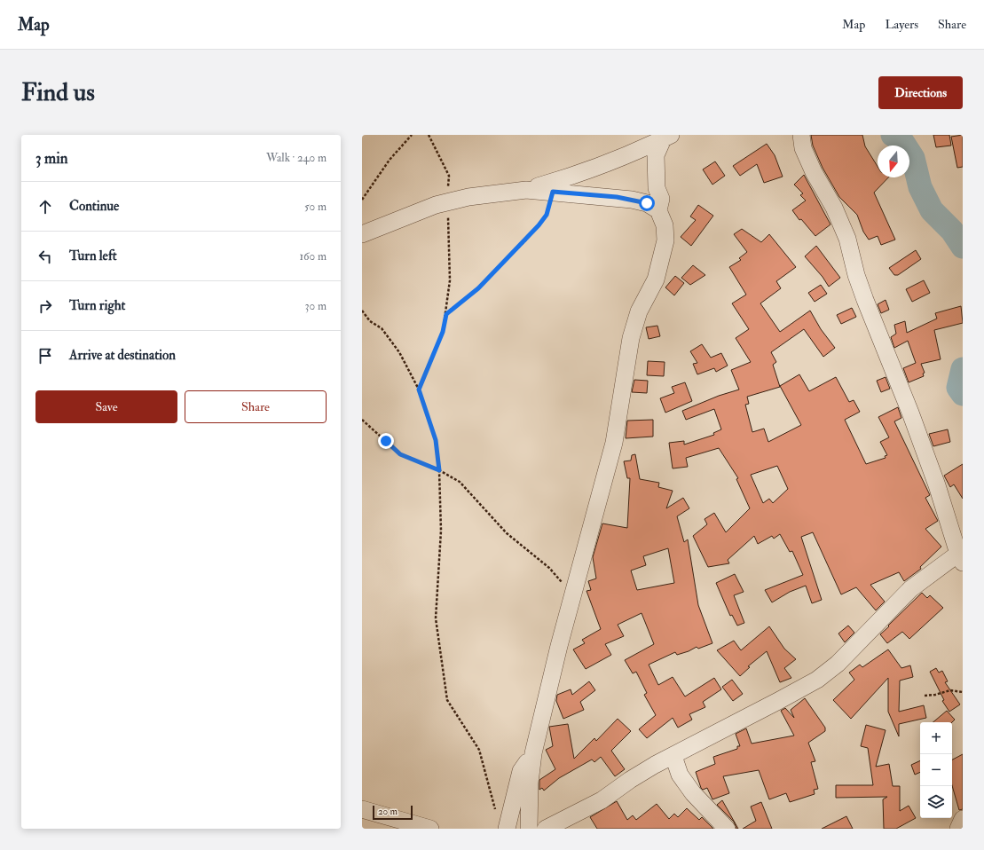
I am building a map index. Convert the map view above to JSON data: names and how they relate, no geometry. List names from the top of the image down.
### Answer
{
  "scale_bar": "20 m",
  "north": "bottom",
  "page": {
    "header": "Map",
    "nav": ["Map", "Layers", "Share"],
    "buttons": [
      "Directions",
      ["Save", "Share"]
    ],
    "title": "Find us",
    "heading": ["3 min", "Walk · 240 m"],
    "list": [
      ["Continue", "50 m"],
      ["Turn left", "160 m"],
      ["Turn right", "30 m"],
      "Arrive at destination"
    ],
    "map_buttons": ["+", "−"],
    "scale": "20 m"
  }
}
